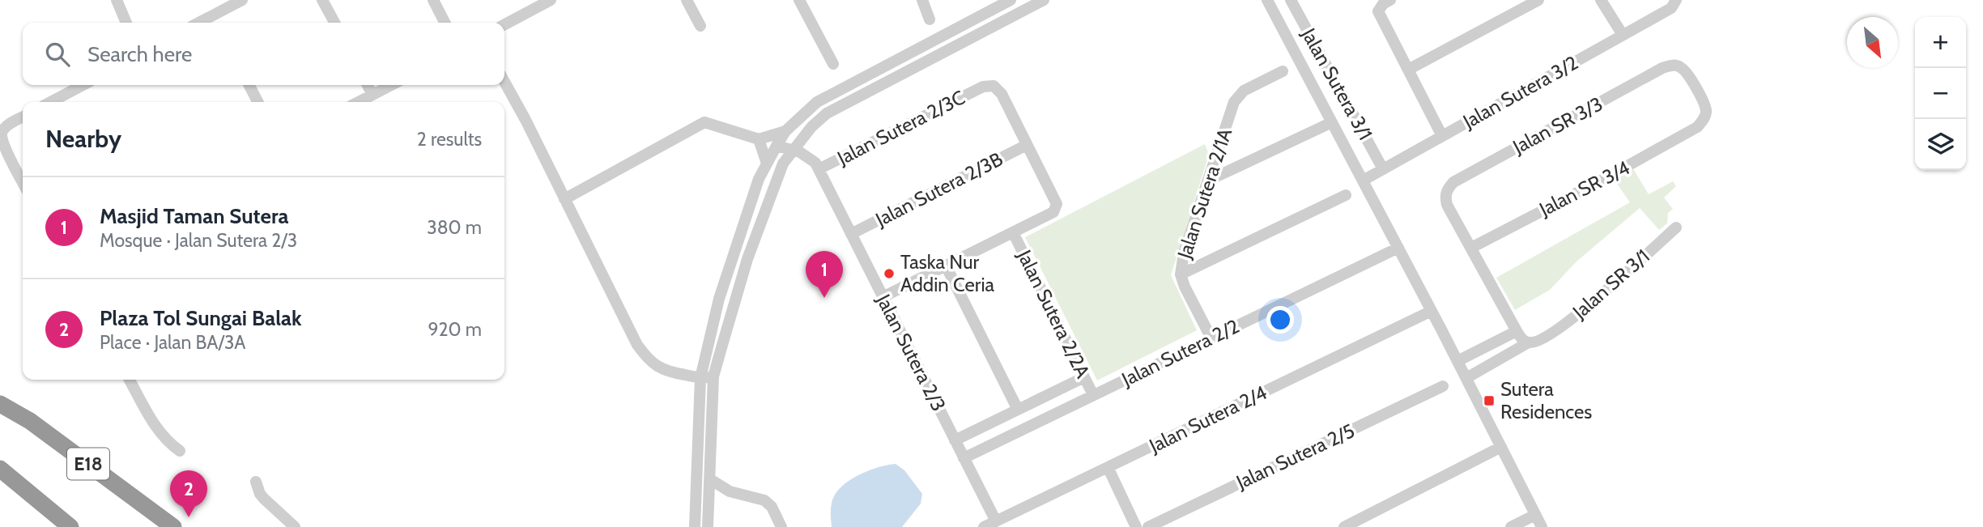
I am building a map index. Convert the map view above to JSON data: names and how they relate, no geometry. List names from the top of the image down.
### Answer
{
  "streets": {
    "highway": ["E18"],
    "street": [
      "Jalan Sutera 3/1",
      "Jalan Sutera 3/2",
      "Jalan SR 3/3",
      "Jalan Sutera 2/3C",
      "Jalan SR 3/4",
      "Jalan Sutera 2/3B",
      "Jalan Sutera 2/1A",
      "Jalan SR 3/1",
      "Jalan Sutera 2/2A",
      "Jalan Sutera 2/3",
      "Jalan Sutera 2/2",
      "Jalan Sutera 2/4",
      "Jalan Sutera 2/5"
    ]
  },
  "crossings": [
    ["Jalan Sutera 3/1", "Jalan Sutera 3/2"],
    ["Jalan SR 3/3", "Jalan SR 3/4"],
    ["Jalan Sutera 2/3C", "Jalan Sutera 2/3B"],
    ["Jalan Sutera 2/3C", "Jalan Sutera 2/3"],
    ["Jalan Sutera 2/3B", "Jalan Sutera 2/3"],
    ["Jalan Sutera 2/1A", "Jalan Sutera 2/2"],
    ["Jalan Sutera 2/2A", "Jalan Sutera 2/2"],
    ["Jalan Sutera 2/3", "Jalan Sutera 2/2"],
    ["Jalan Sutera 2/3", "Jalan Sutera 2/4"]
  ],
  "places": {
    "other": ["Taska Nur Addin Ceria"],
    "transit": ["Sutera Residences"]
  },
  "north": "bottom right",
  "page": {
    "map_buttons": ["+", "−"],
    "search": "Search here",
    "heading": ["Nearby", "2 results"],
    "list": [
      {
        "mark": "1",
        "name": "Masjid Taman Sutera",
        "note": "Mosque · Jalan Sutera 2/3",
        "value": "380 m"
      },
      {
        "mark": "2",
        "name": "Plaza Tol Sungai Balak",
        "note": "Place · Jalan BA/3A",
        "value": "920 m"
      }
    ],
    "pins": ["1", "2"]
  }
}
